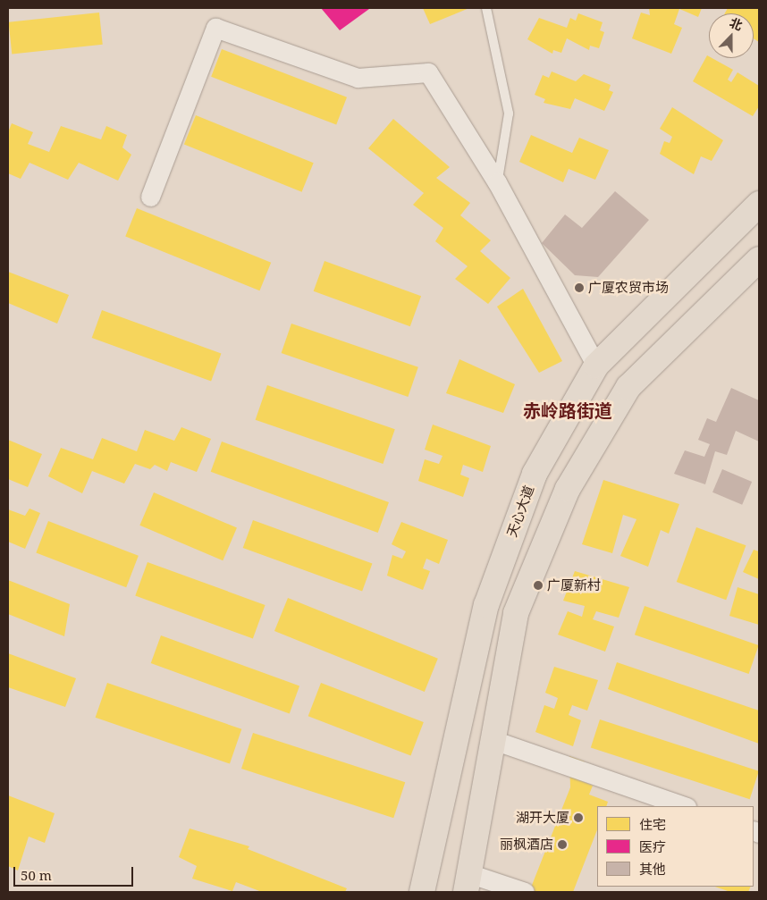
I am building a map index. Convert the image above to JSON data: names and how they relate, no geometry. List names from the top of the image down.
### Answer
{
  "streets": {
    "main road": ["天心大道"]
  },
  "districts": ["赤岭路街道"],
  "places": [
    "广厦农贸市场",
    "广厦新村",
    "湖开大厦",
    "丽枫酒店"
  ],
  "legend": ["住宅", "医疗", "其他"],
  "scale_bar": "50 m",
  "north": "top"
}
